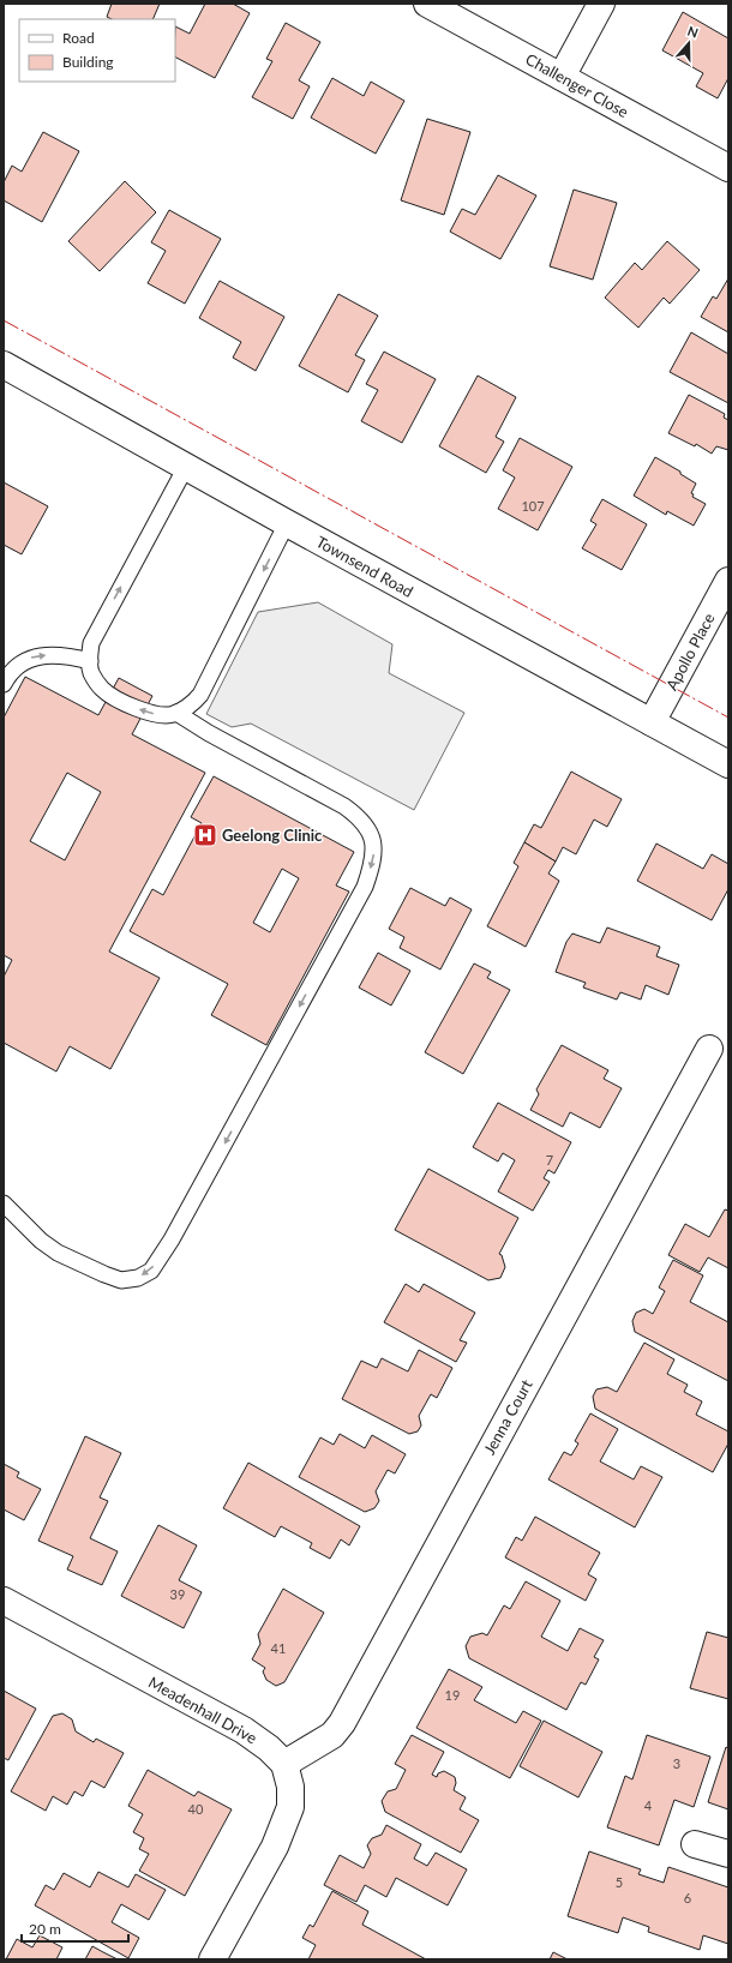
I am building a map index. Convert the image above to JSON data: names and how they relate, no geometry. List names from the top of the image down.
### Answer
{
  "streets": {
    "street": [
      "Challenger Close",
      "Townsend Road",
      "Apollo Place",
      "Jenna Court",
      "Meadenhall Drive"
    ]
  },
  "crossings": [
    ["Townsend Road", "Apollo Place"],
    ["Jenna Court", "Meadenhall Drive"]
  ],
  "places": {
    "hospital": ["Geelong Clinic"]
  },
  "house_numbers": [
    "107",
    "7",
    "39",
    "41",
    "19",
    "3",
    "4",
    "40",
    "5",
    "6"
  ],
  "legend": ["Road", "Building"],
  "scale_bar": "20 m",
  "north": "top"
}
